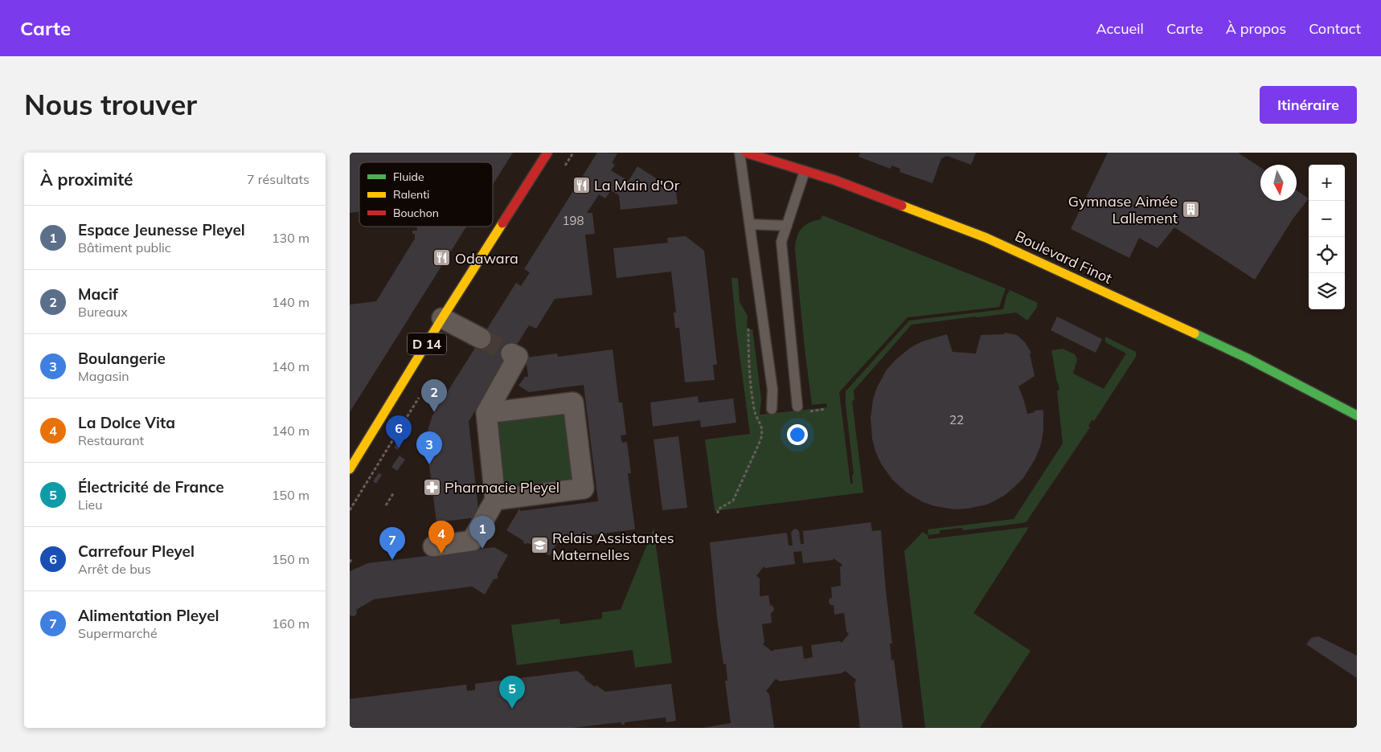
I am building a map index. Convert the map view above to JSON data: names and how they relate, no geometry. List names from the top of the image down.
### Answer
{
  "streets": {
    "street": ["Boulevard Finot", "D 14"]
  },
  "places": {
    "restaurant": ["La Main d'Or", "Odawara"],
    "building": ["Gymnase Aimée Lallement"],
    "pharmacy": ["Pharmacie Pleyel"],
    "school or university": ["Relais Assistantes Maternelles"]
  },
  "house_numbers": ["198", "22"],
  "legend": ["Fluide", "Ralenti", "Bouchon"],
  "north": "bottom",
  "page": {
    "header": "Carte",
    "nav": [
      "Accueil",
      "Carte",
      "À propos",
      "Contact"
    ],
    "buttons": "Itinéraire",
    "title": "Nous trouver",
    "heading": ["À proximité", "7 résultats"],
    "map_buttons": ["+", "−"],
    "list": [
      {
        "mark": "1",
        "name": "Espace Jeunesse Pleyel",
        "note": "Bâtiment public",
        "value": "130 m"
      },
      {
        "mark": "2",
        "name": "Macif",
        "note": "Bureaux",
        "value": "140 m"
      },
      {
        "mark": "3",
        "name": "Boulangerie",
        "note": "Magasin",
        "value": "140 m"
      },
      {
        "mark": "4",
        "name": "La Dolce Vita",
        "note": "Restaurant",
        "value": "140 m"
      },
      {
        "mark": "5",
        "name": "Électricité de France",
        "note": "Lieu",
        "value": "150 m"
      },
      {
        "mark": "6",
        "name": "Carrefour Pleyel",
        "note": "Arrêt de bus",
        "value": "150 m"
      },
      {
        "mark": "7",
        "name": "Alimentation Pleyel",
        "note": "Supermarché",
        "value": "160 m"
      }
    ],
    "pins": [
      "2",
      "6",
      "3",
      "1",
      "4",
      "7",
      "5"
    ]
  }
}
